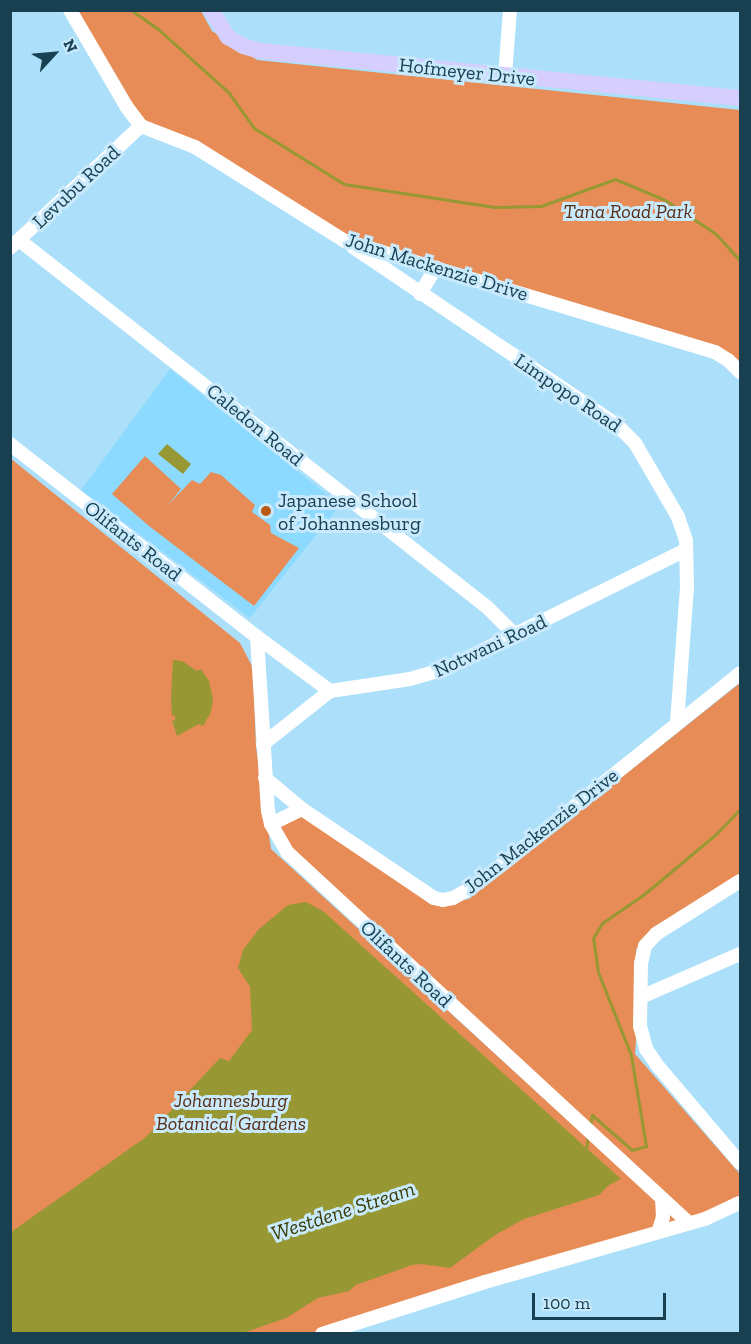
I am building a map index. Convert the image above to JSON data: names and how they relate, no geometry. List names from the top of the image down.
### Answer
{
  "streets": {
    "main road": ["Hofmeyer Drive"],
    "street": [
      "Levubu Road",
      "John Mackenzie Drive",
      "Limpopo Road",
      "Caledon Road",
      "Olifants Road",
      "Notwani Road"
    ]
  },
  "crossings": [
    ["Levubu Road", "John Mackenzie Drive"],
    ["Levubu Road", "Caledon Road"],
    ["John Mackenzie Drive", "Limpopo Road"],
    ["John Mackenzie Drive", "Olifants Road"],
    ["Limpopo Road", "Notwani Road"],
    ["Caledon Road", "Notwani Road"],
    ["Olifants Road", "Notwani Road"]
  ],
  "water": ["Westdene Stream"],
  "parks": ["Tana Road Park", "Johannesburg Botanical Gardens"],
  "places": ["Japanese School of Johannesburg"],
  "scale_bar": "100 m",
  "north": "top right"
}
